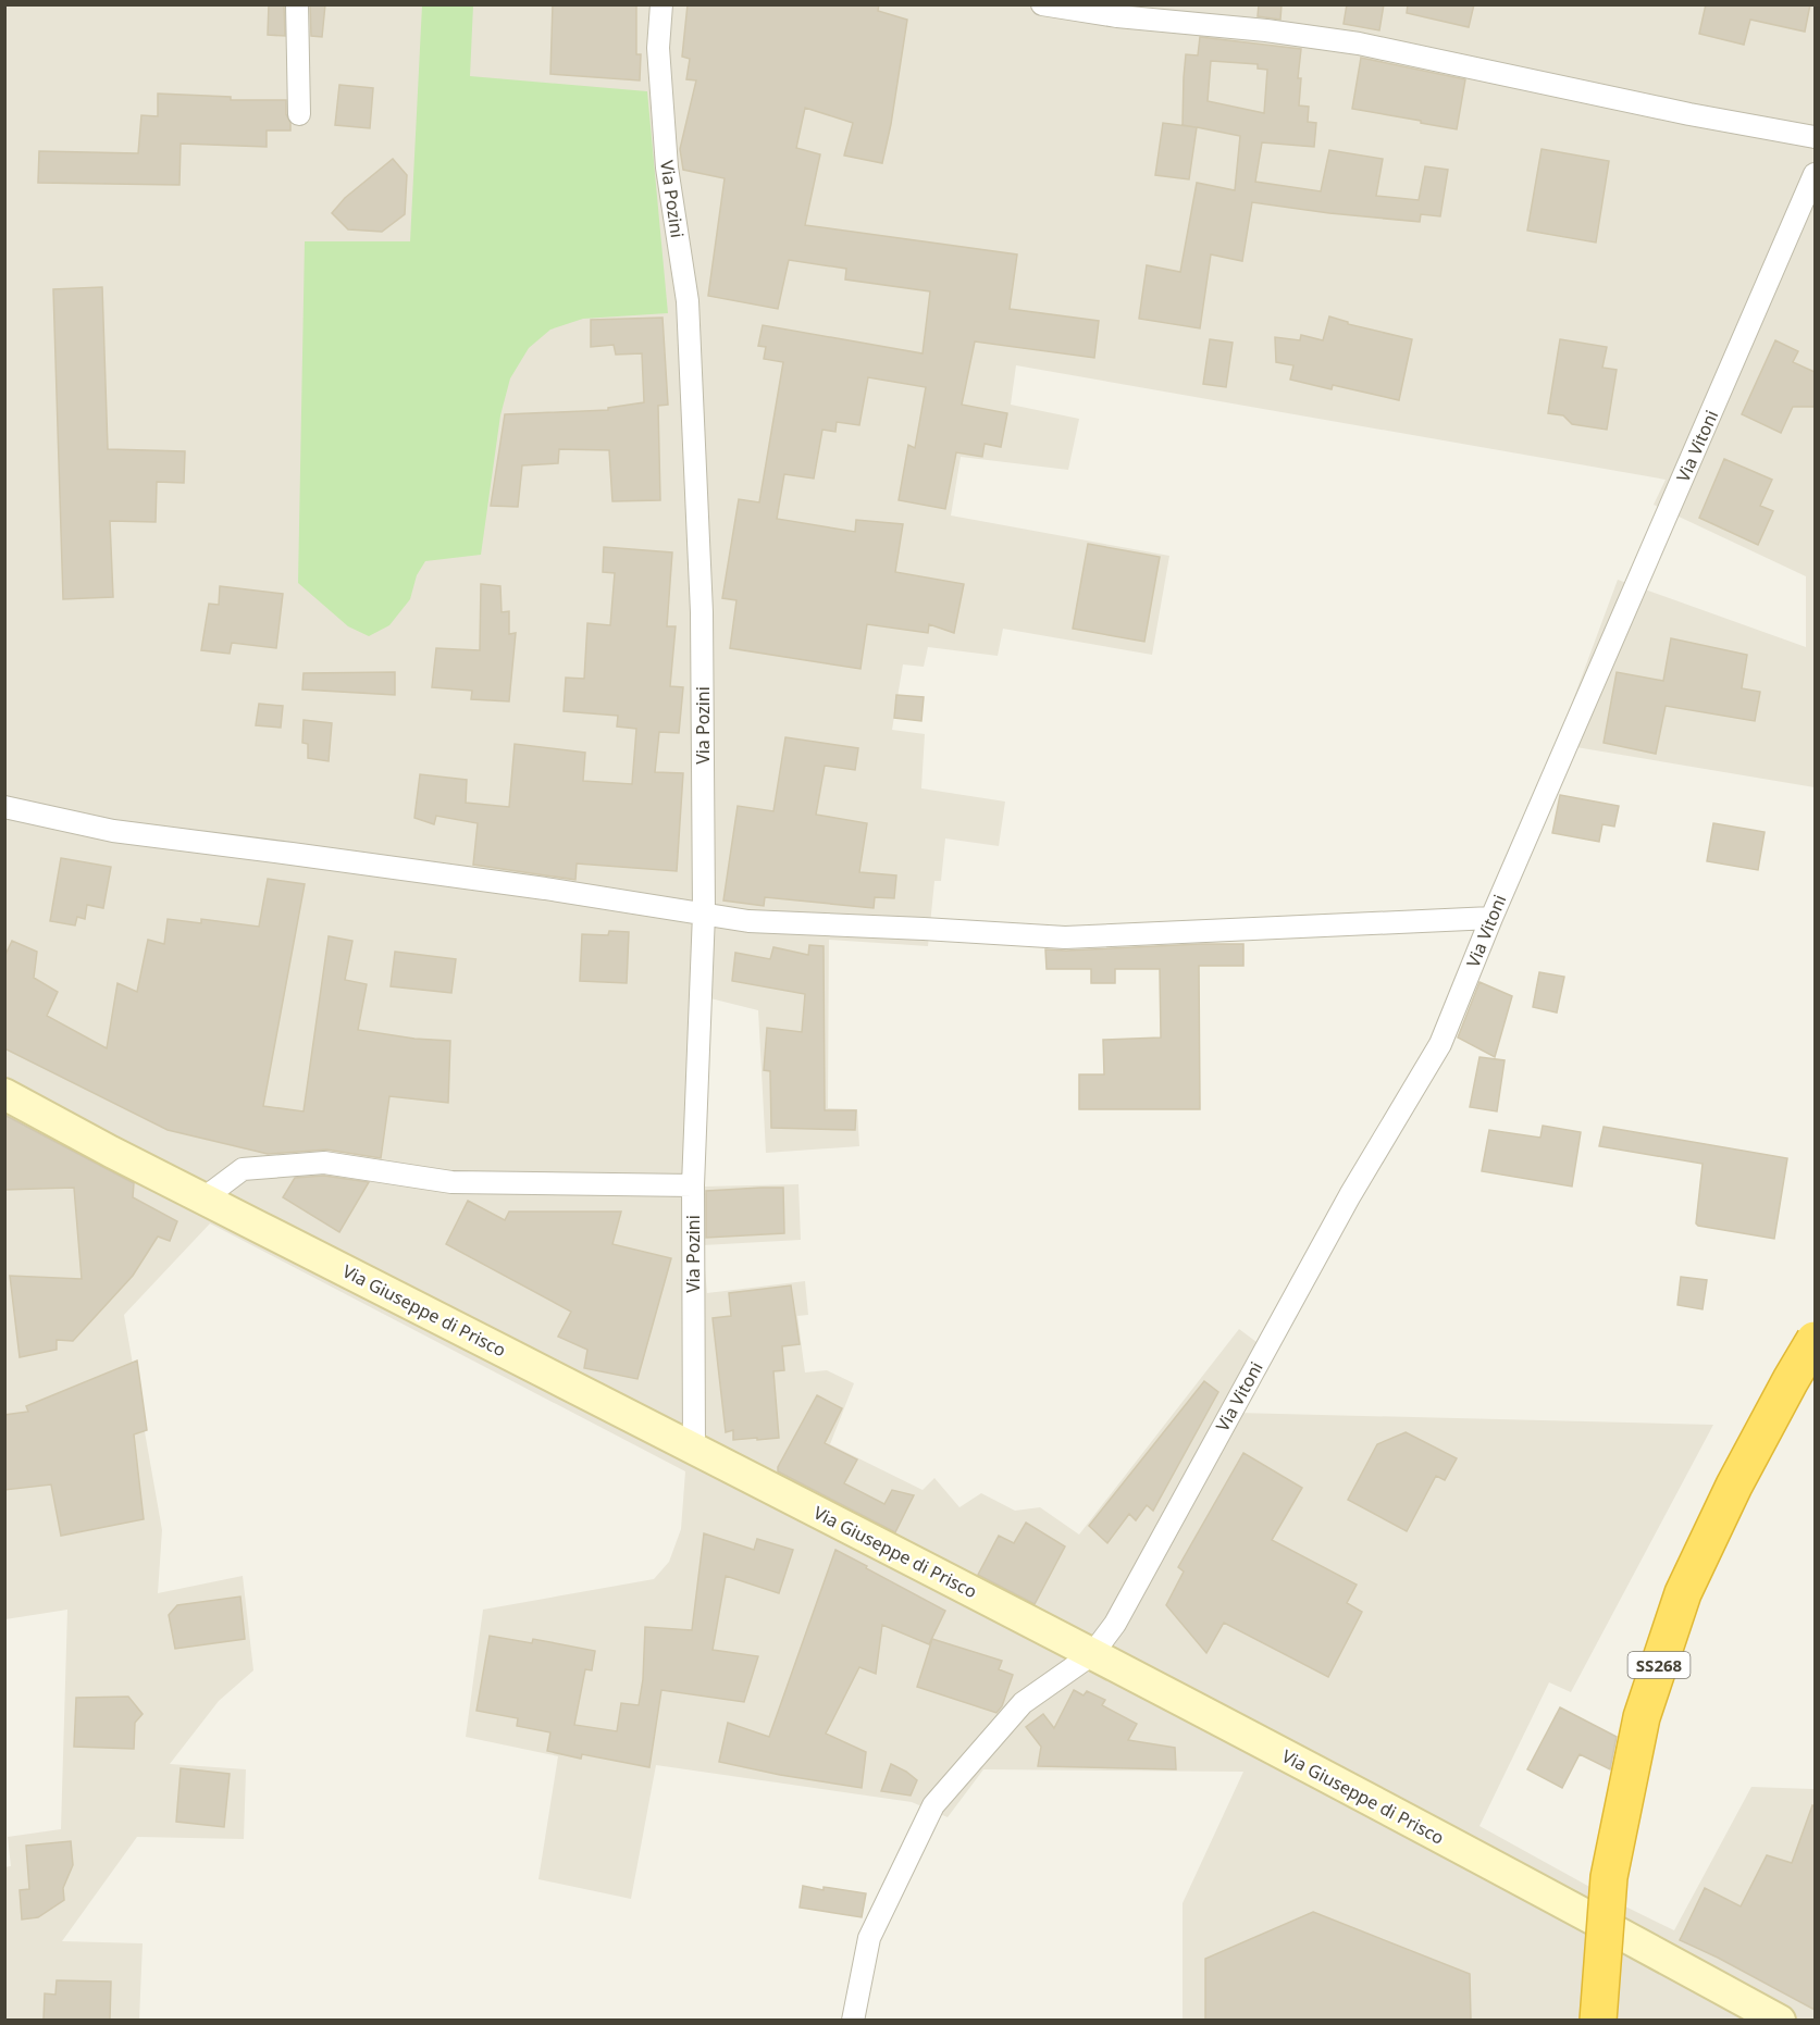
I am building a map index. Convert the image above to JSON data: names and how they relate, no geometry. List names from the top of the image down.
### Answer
{
  "streets": {
    "highway": ["SS268"],
    "main road": ["Via Giuseppe di Prisco"],
    "street": ["Via Pozini", "Via Vitoni"]
  },
  "crossings": [
    ["Via Pozini", "Via Giuseppe di Prisco"],
    ["Via Vitoni", "Via Giuseppe di Prisco"]
  ]
}
